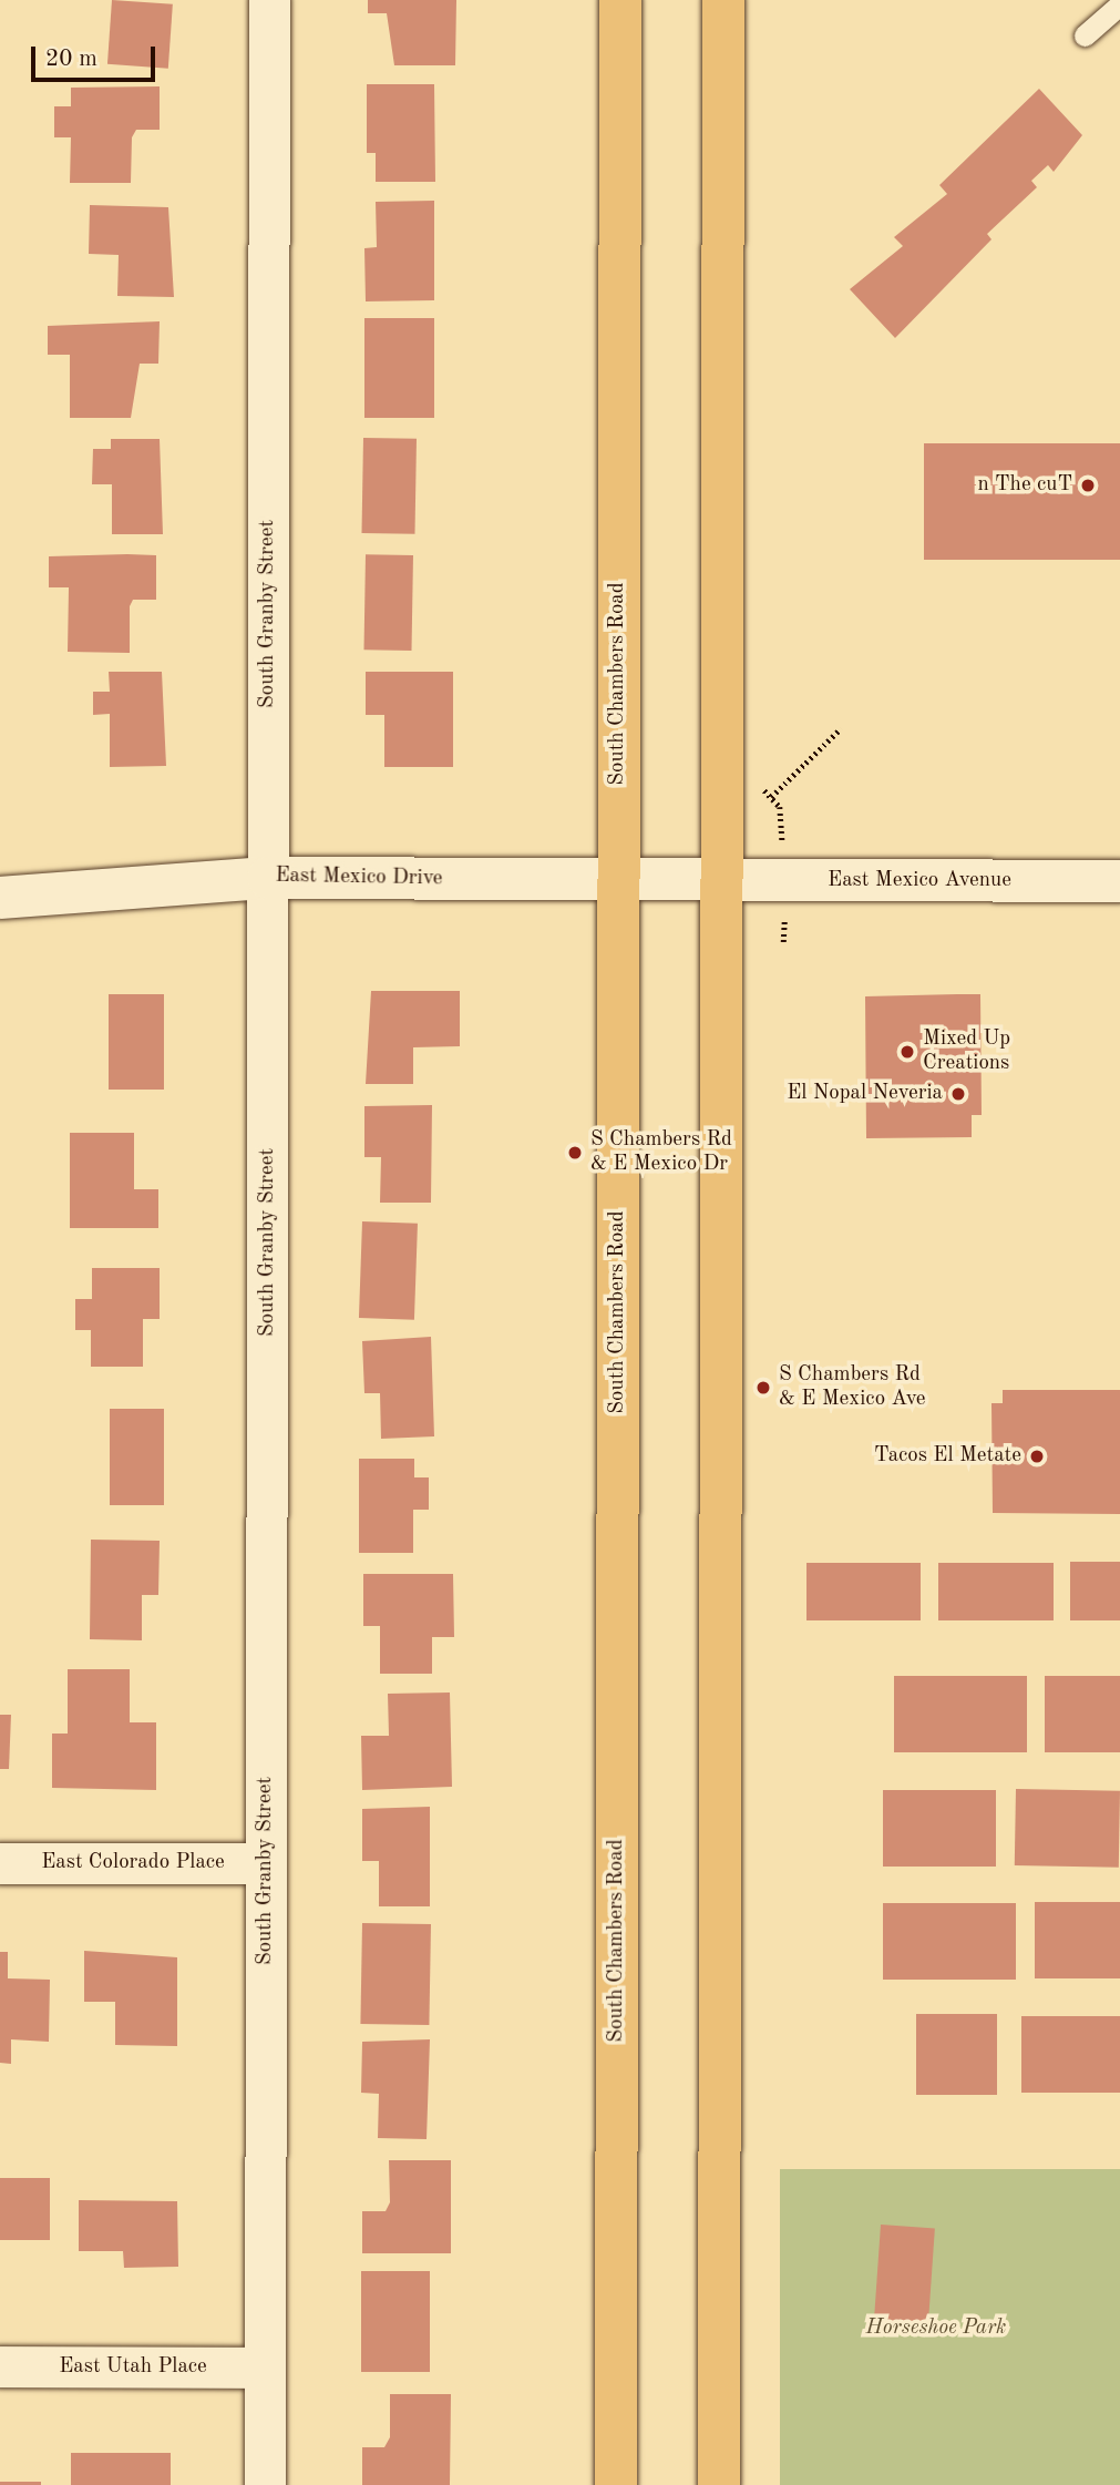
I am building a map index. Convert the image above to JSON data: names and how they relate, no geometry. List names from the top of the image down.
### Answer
{
  "streets": {
    "main road": ["South Chambers Road"],
    "street": [
      "South Granby Street",
      "East Mexico Drive",
      "East Mexico Avenue",
      "East Colorado Place",
      "East Utah Place"
    ]
  },
  "crossings": [
    ["South Granby Street", "East Mexico Drive"],
    ["South Granby Street", "East Colorado Place"],
    ["South Granby Street", "East Utah Place"],
    ["South Chambers Road", "East Mexico Drive"],
    ["East Mexico Drive", "East Mexico Avenue"]
  ],
  "parks": ["Horseshoe Park"],
  "places": [
    "n The cuT",
    "Mixed Up Creations",
    "El Nopal Neveria",
    "S Chambers Rd & E Mexico Dr",
    "S Chambers Rd & E Mexico Ave",
    "Tacos El Metate"
  ],
  "scale_bar": "20 m"
}
